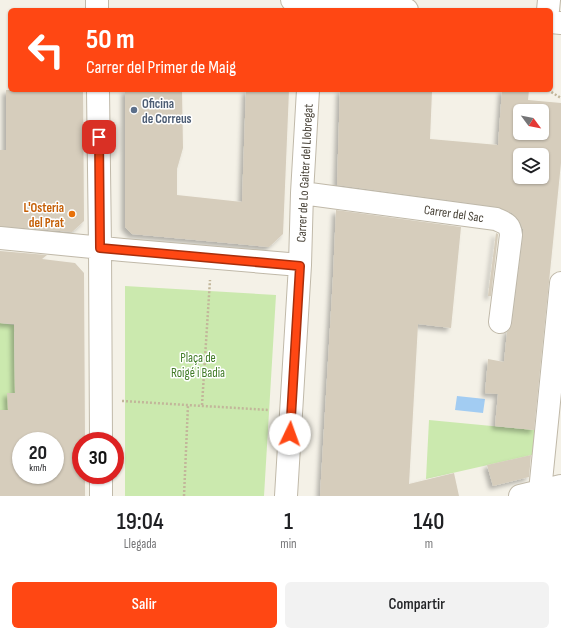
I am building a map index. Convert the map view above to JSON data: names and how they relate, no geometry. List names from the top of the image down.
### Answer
{
  "streets": {
    "street": ["Carrer de Lo Gaiter del Llobregat", "Carrer del Sac"]
  },
  "crossings": [
    ["Carrer de Lo Gaiter del Llobregat", "Carrer del Sac"]
  ],
  "parks": ["Plaça de Roigé i Badia"],
  "places": ["Oficina de Correus", "L'Osteria del Prat"],
  "north": "bottom right",
  "page": {
    "turn": ["50 m", "Carrer del Primer de Maig"],
    "speed": "20 km/h",
    "limit": "30",
    "eta": [
      "19:04",
      "Llegada",
      "1",
      "min",
      "140",
      "m"
    ],
    "buttons": ["Salir", "Compartir"]
  }
}
